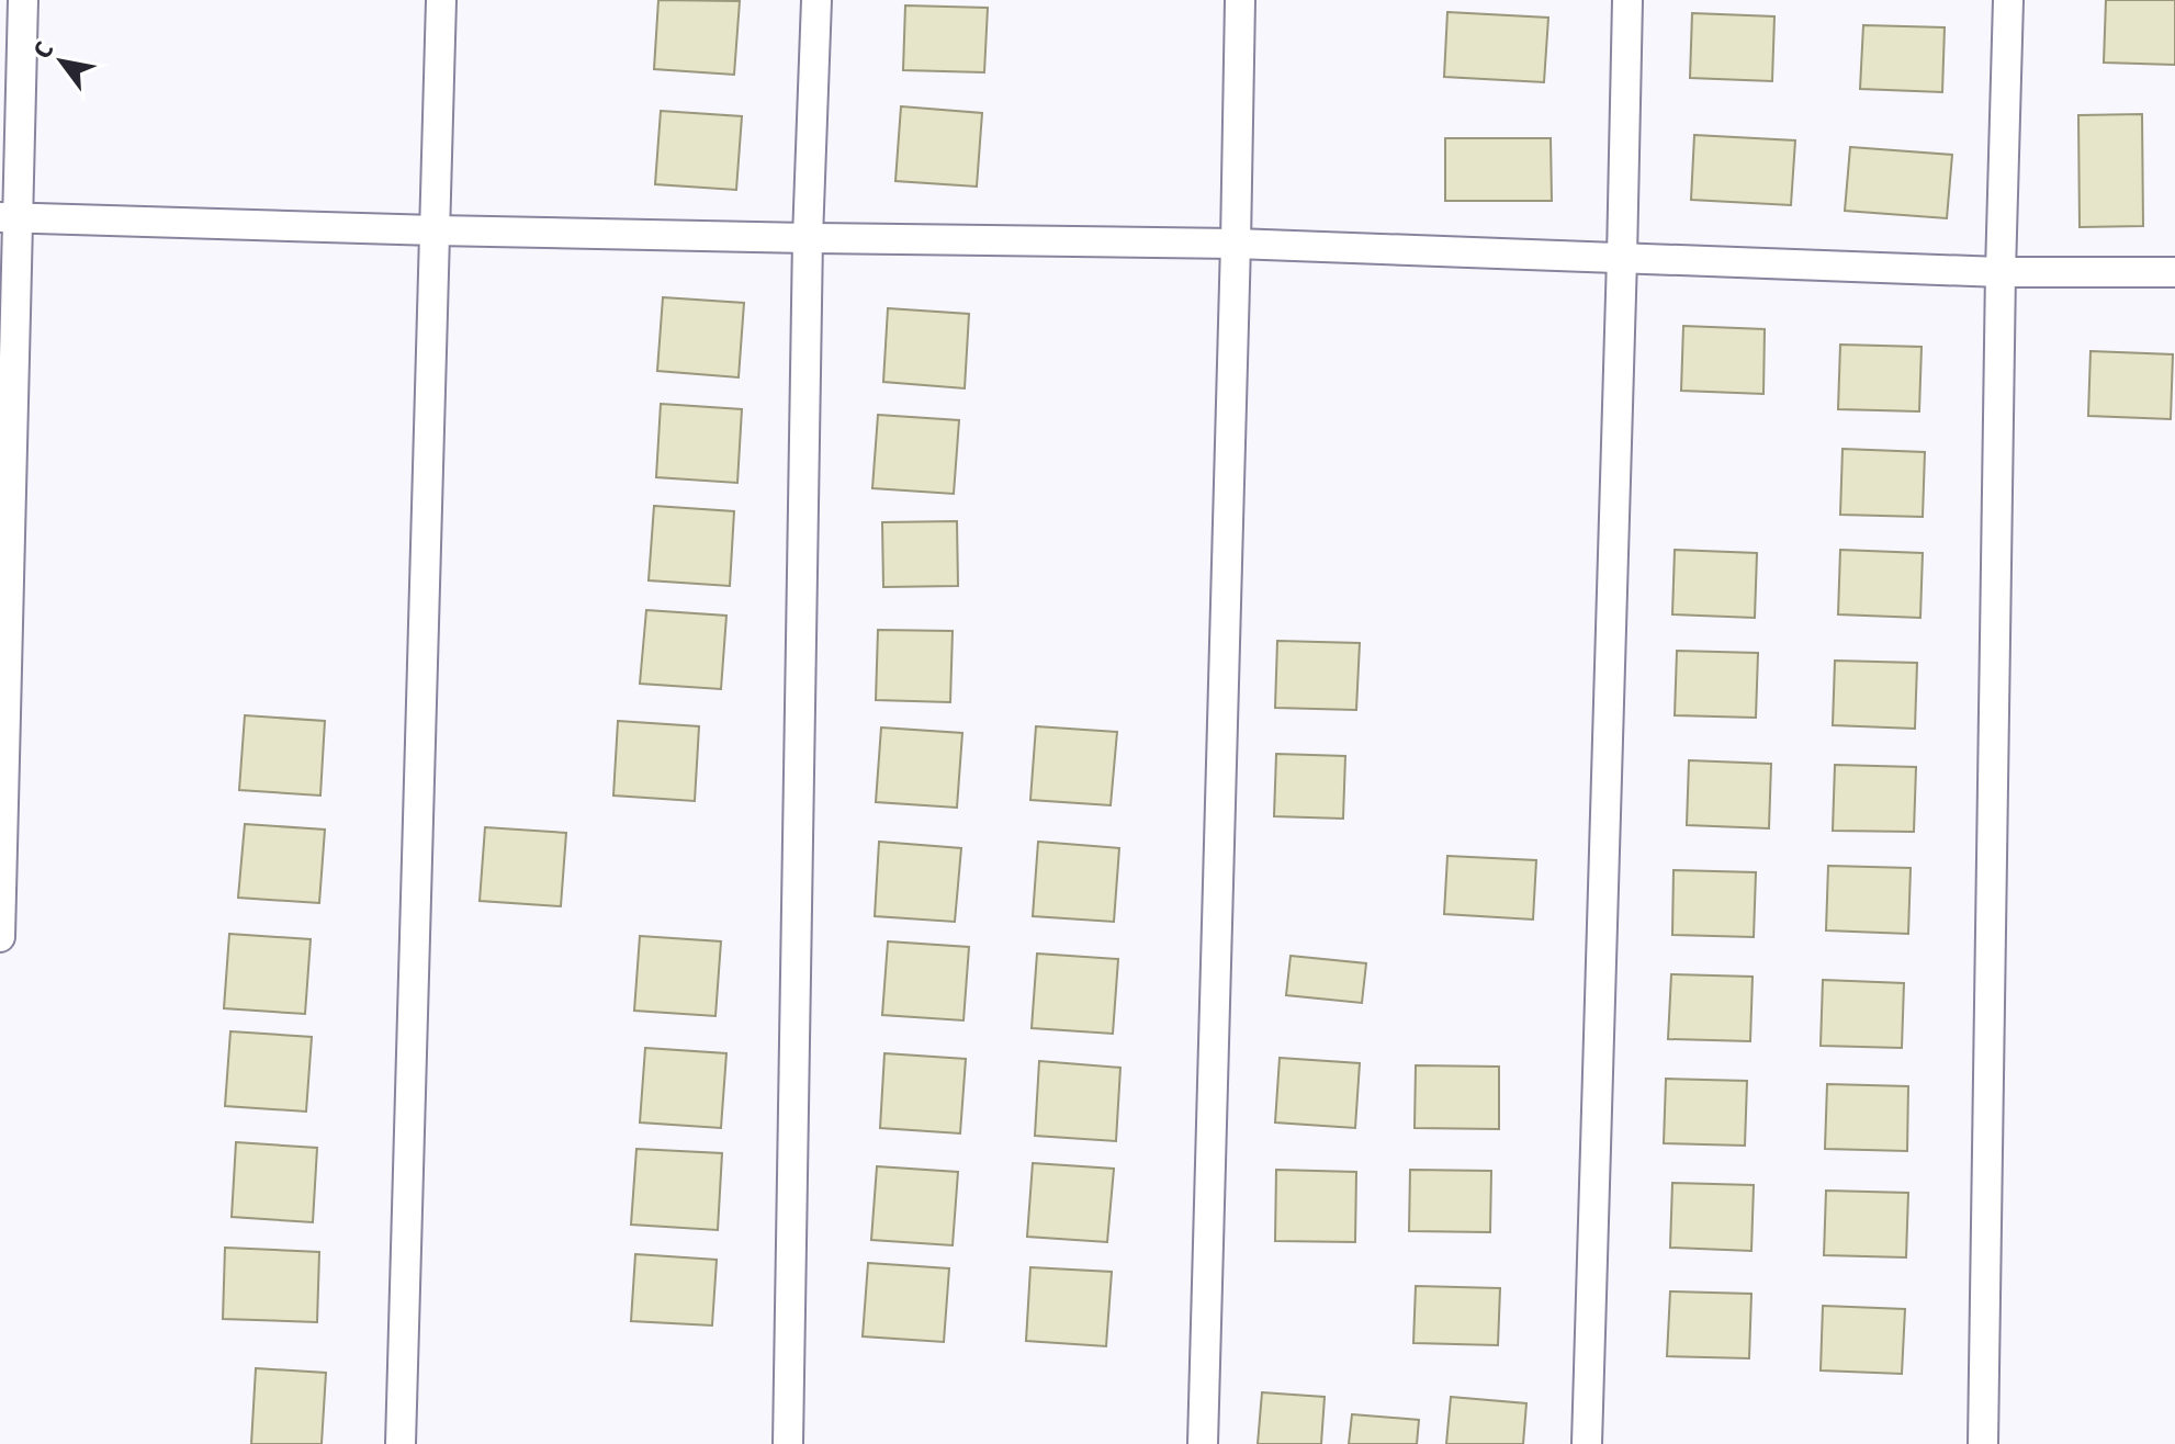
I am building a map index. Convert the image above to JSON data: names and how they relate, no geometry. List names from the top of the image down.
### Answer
{
  "north": "top left"
}
